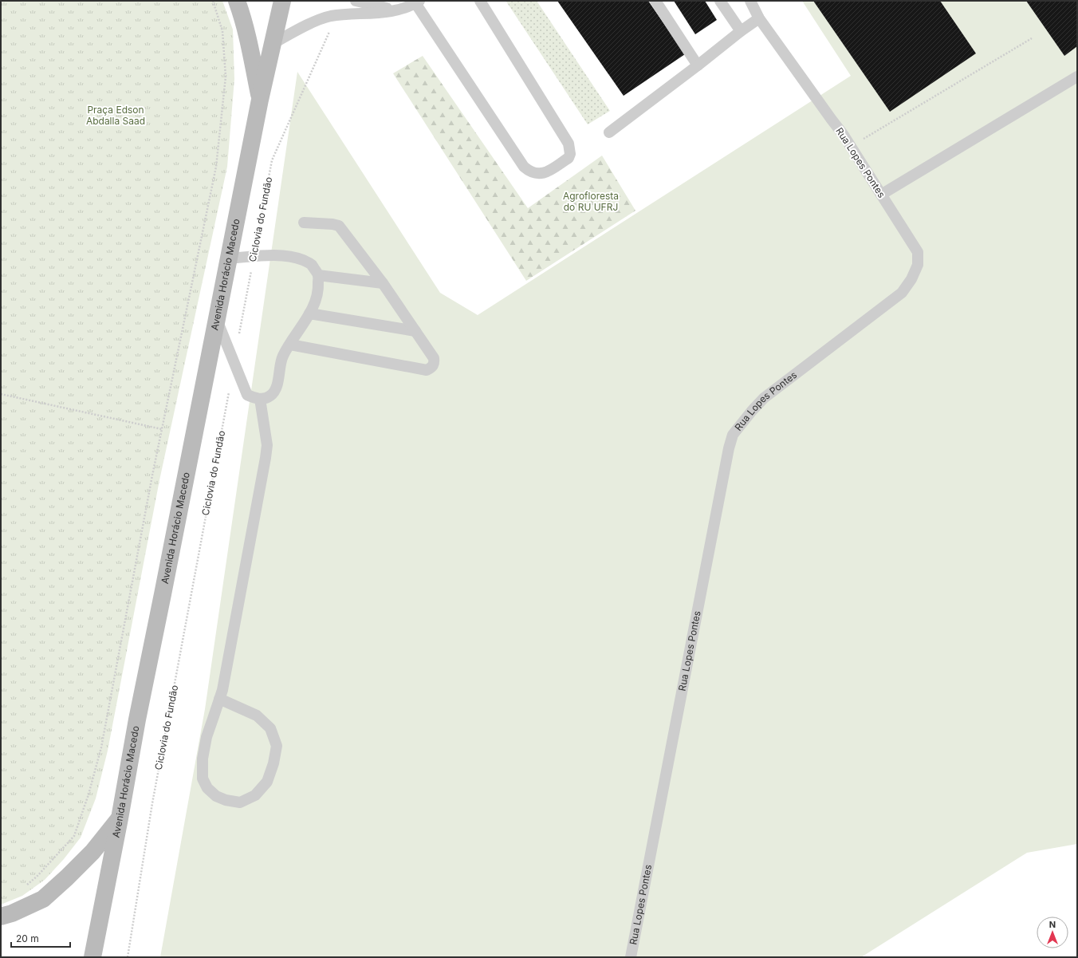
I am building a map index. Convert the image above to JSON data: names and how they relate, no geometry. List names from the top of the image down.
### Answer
{
  "streets": {
    "street": ["Avenida Horácio Macedo"],
    "lane": ["Rua Lopes Pontes"],
    "path": ["Ciclovia do Fundão"]
  },
  "parks": ["Praça Edson Abdalla Saad", "Agrofloresta do RU UFRJ"],
  "scale_bar": "20 m",
  "north": "top"
}
